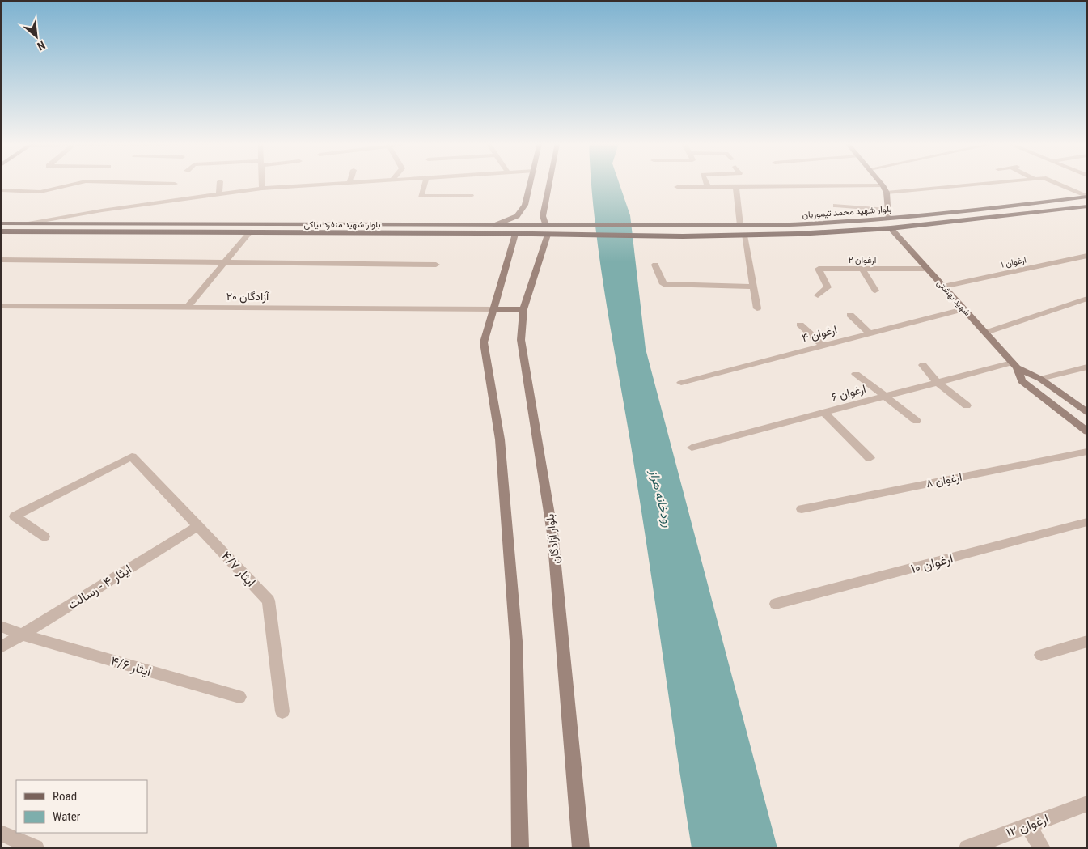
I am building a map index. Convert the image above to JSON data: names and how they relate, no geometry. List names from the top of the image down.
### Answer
{
  "streets": {
    "main road": [
      "بلوار شهید محمد تیموریان",
      "بلوار شهید منفرد نیاکی",
      "شهید بهشتی",
      "بلوار آزادگان"
    ],
    "street": [
      "ارغوان ۲",
      "ارغوان ۱",
      "آزادگان ۲۰",
      "ارغوان ۴",
      "ارغوان ۶",
      "ارغوان ۸",
      "ارغوان ۱۰",
      "ایثار ۴/۷",
      "ایثار ۴ - رسالت",
      "ایثار ۴/۶",
      "ارغوان ۱۲"
    ]
  },
  "crossings": [
    ["بلوار شهید محمد تیموریان", "بلوار شهید منفرد نیاکی"],
    ["بلوار شهید محمد تیموریان", "شهید بهشتی"],
    ["بلوار شهید منفرد نیاکی", "بلوار آزادگان"],
    ["ارغوان ۲", "شهید بهشتی"],
    ["ارغوان ۱", "شهید بهشتی"],
    ["شهید بهشتی", "ارغوان ۴"],
    ["شهید بهشتی", "ارغوان ۶"],
    ["ایثار ۴/۷", "ایثار ۴ - رسالت"],
    ["ایثار ۴ - رسالت", "ایثار ۴/۶"]
  ],
  "water": ["رودخانه هراز"],
  "legend": ["Road", "Water"],
  "north": "bottom right"
}
